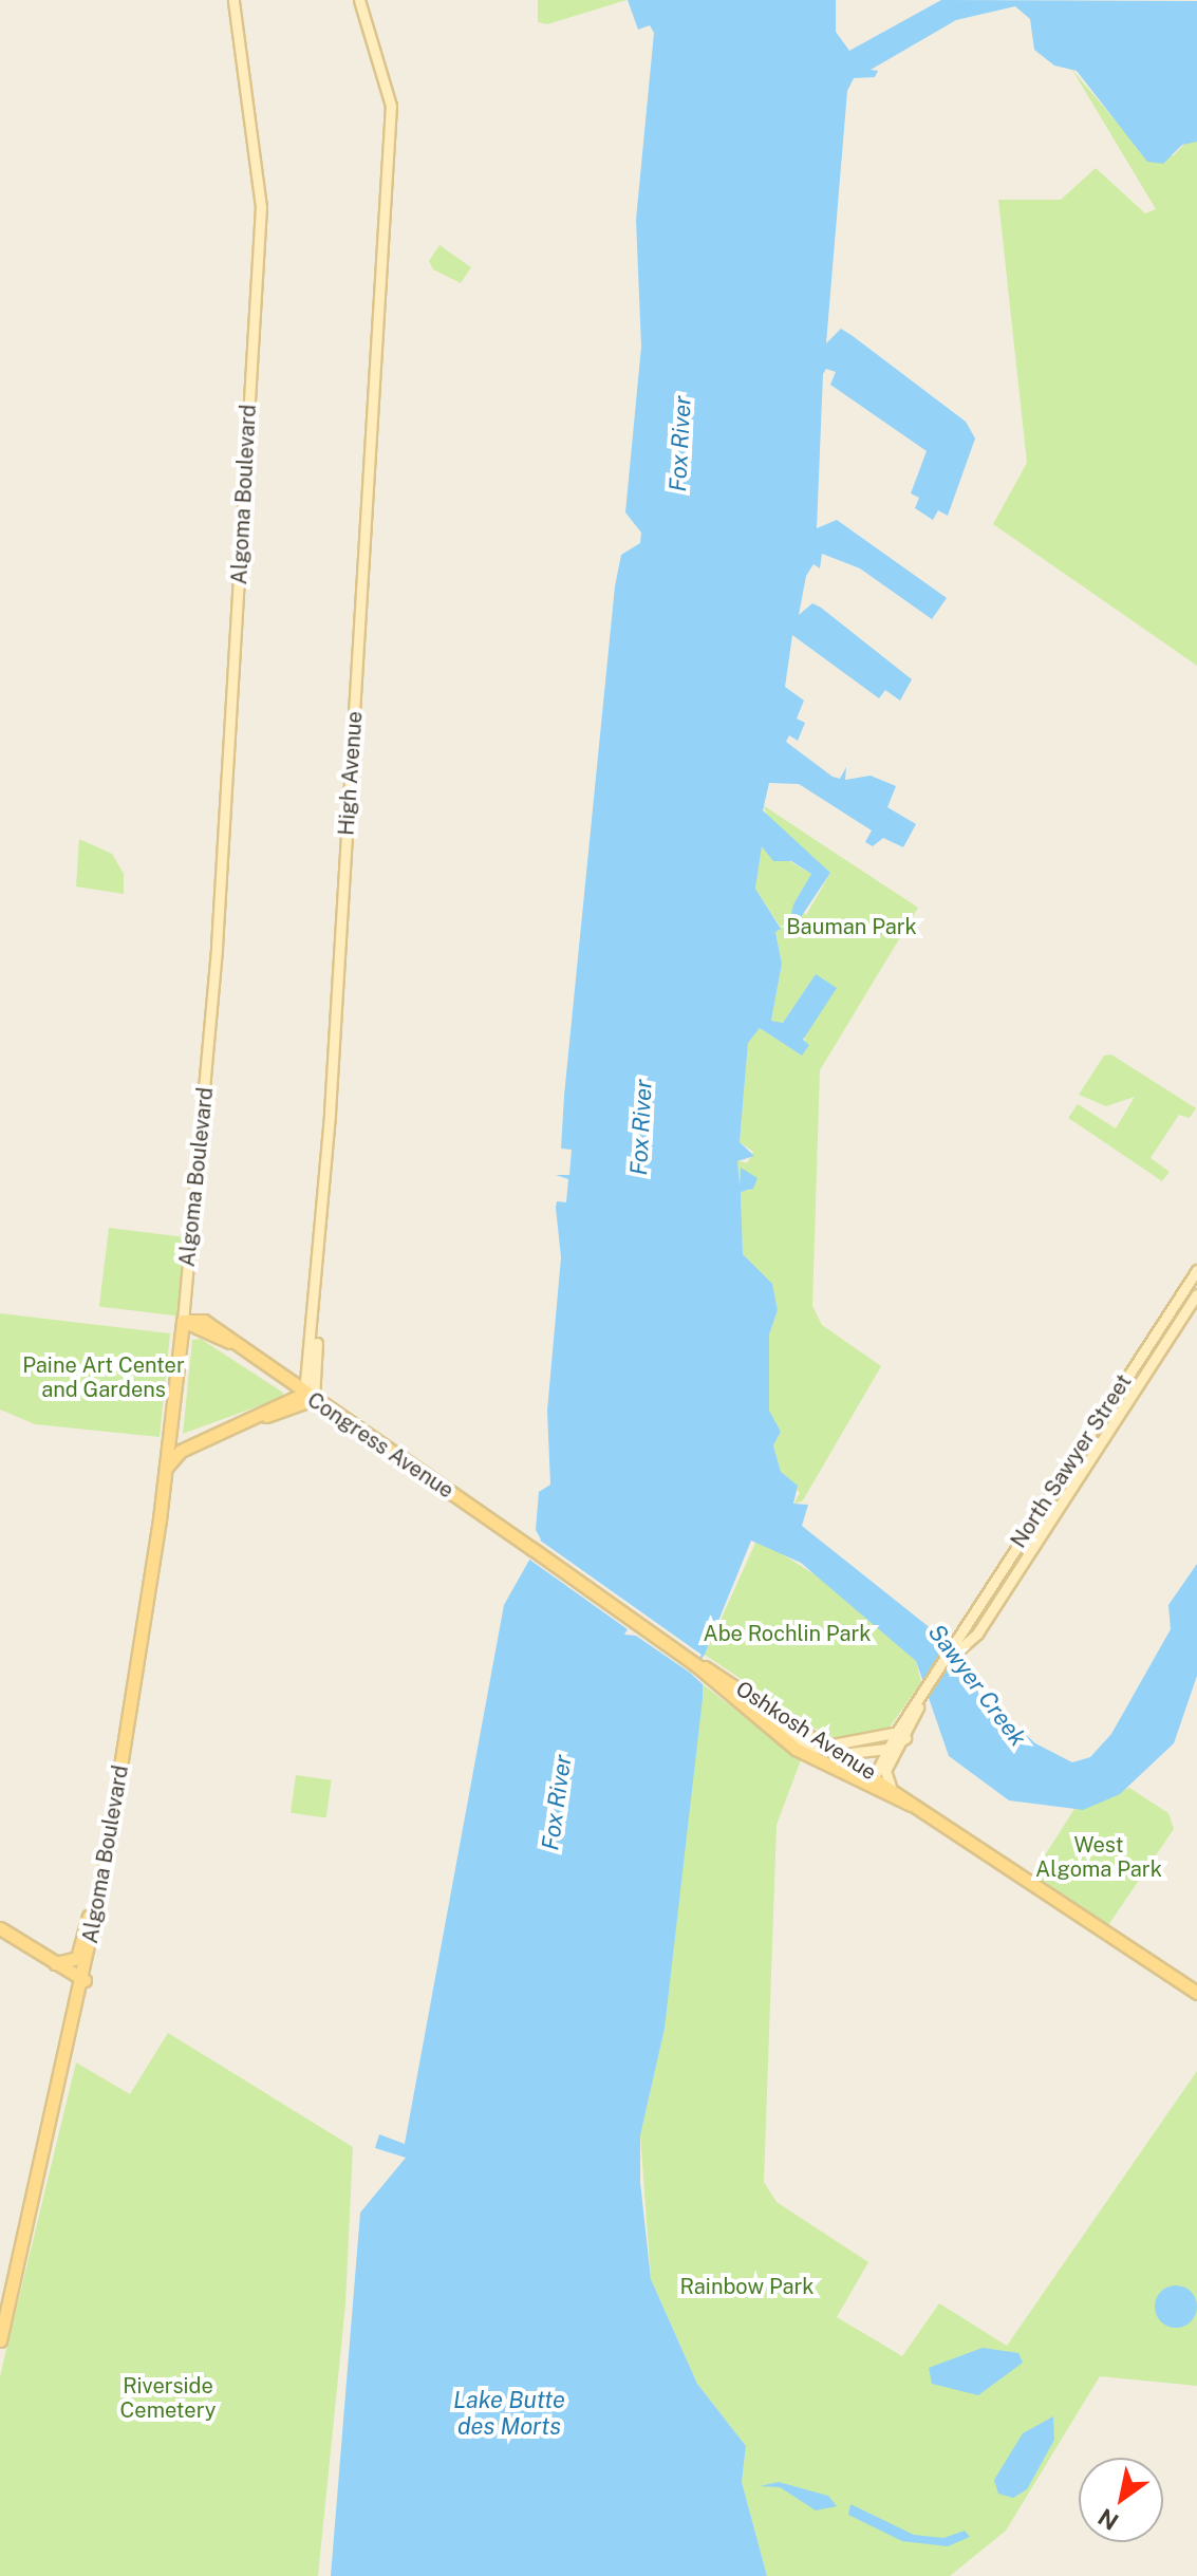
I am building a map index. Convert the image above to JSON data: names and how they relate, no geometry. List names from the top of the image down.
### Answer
{
  "streets": {
    "main road": [
      "Algoma Boulevard",
      "High Avenue",
      "Congress Avenue",
      "North Sawyer Street",
      "Oshkosh Avenue"
    ]
  },
  "crossings": [
    ["Algoma Boulevard", "Congress Avenue"],
    ["High Avenue", "Congress Avenue"],
    ["Congress Avenue", "Oshkosh Avenue"],
    ["North Sawyer Street", "Oshkosh Avenue"]
  ],
  "water": ["Fox River", "Sawyer Creek", "Lake Butte des Morts"],
  "parks": [
    "Bauman Park",
    "Paine Art Center and Gardens",
    "Abe Rochlin Park",
    "West Algoma Park",
    "Rainbow Park",
    "Riverside Cemetery"
  ],
  "north": "bottom left"
}
